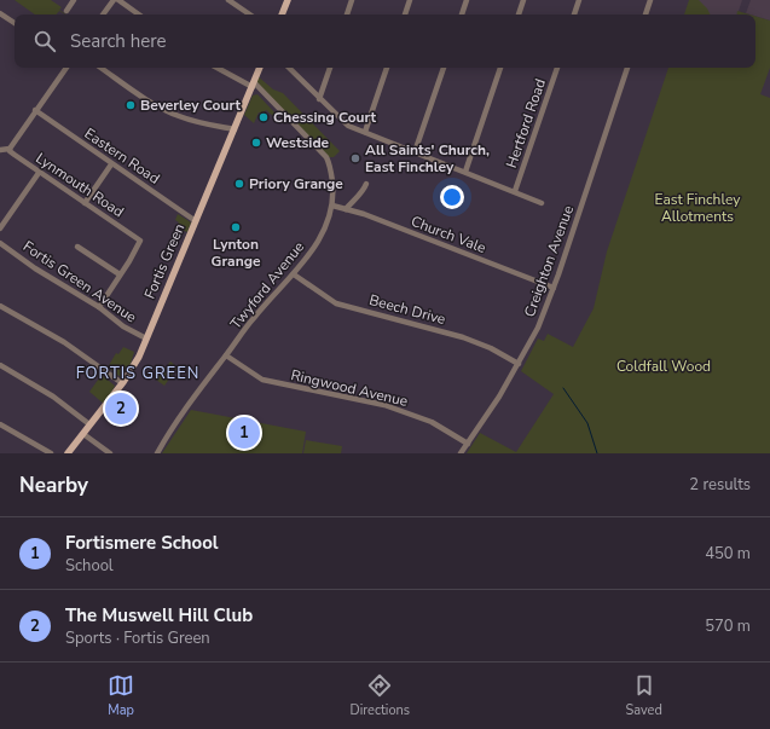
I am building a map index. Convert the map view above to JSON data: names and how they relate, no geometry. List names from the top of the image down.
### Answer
{
  "streets": {
    "main road": ["Fortis Green"],
    "street": [
      "Hertford Road",
      "Eastern Road",
      "Lynmouth Road",
      "Church Vale",
      "Creighton Avenue",
      "Fortis Green Avenue",
      "Twyford Avenue",
      "Beech Drive",
      "Ringwood Avenue"
    ]
  },
  "crossings": [
    ["Eastern Road", "Fortis Green"],
    ["Church Vale", "Creighton Avenue"],
    ["Church Vale", "Twyford Avenue"],
    ["Fortis Green", "Fortis Green Avenue"],
    ["Fortis Green", "Twyford Avenue"],
    ["Creighton Avenue", "Beech Drive"],
    ["Creighton Avenue", "Ringwood Avenue"],
    ["Twyford Avenue", "Beech Drive"],
    ["Twyford Avenue", "Ringwood Avenue"]
  ],
  "districts": ["FORTIS GREEN"],
  "parks": ["East Finchley Allotments", "Coldfall Wood"],
  "places": [
    "Beverley Court",
    "Chessing Court",
    "Westside",
    "All Saints' Church, East Finchley",
    "Priory Grange",
    "Lynton Grange"
  ],
  "page": {
    "search": "Search here",
    "pins": ["2", "1"],
    "heading": ["Nearby", "2 results"],
    "list": [
      {
        "mark": "1",
        "name": "Fortismere School",
        "note": "School",
        "value": "450 m"
      },
      {
        "mark": "2",
        "name": "The Muswell Hill Club",
        "note": "Sports · Fortis Green",
        "value": "570 m"
      }
    ],
    "nav": ["Map", "Directions", "Saved"]
  }
}
